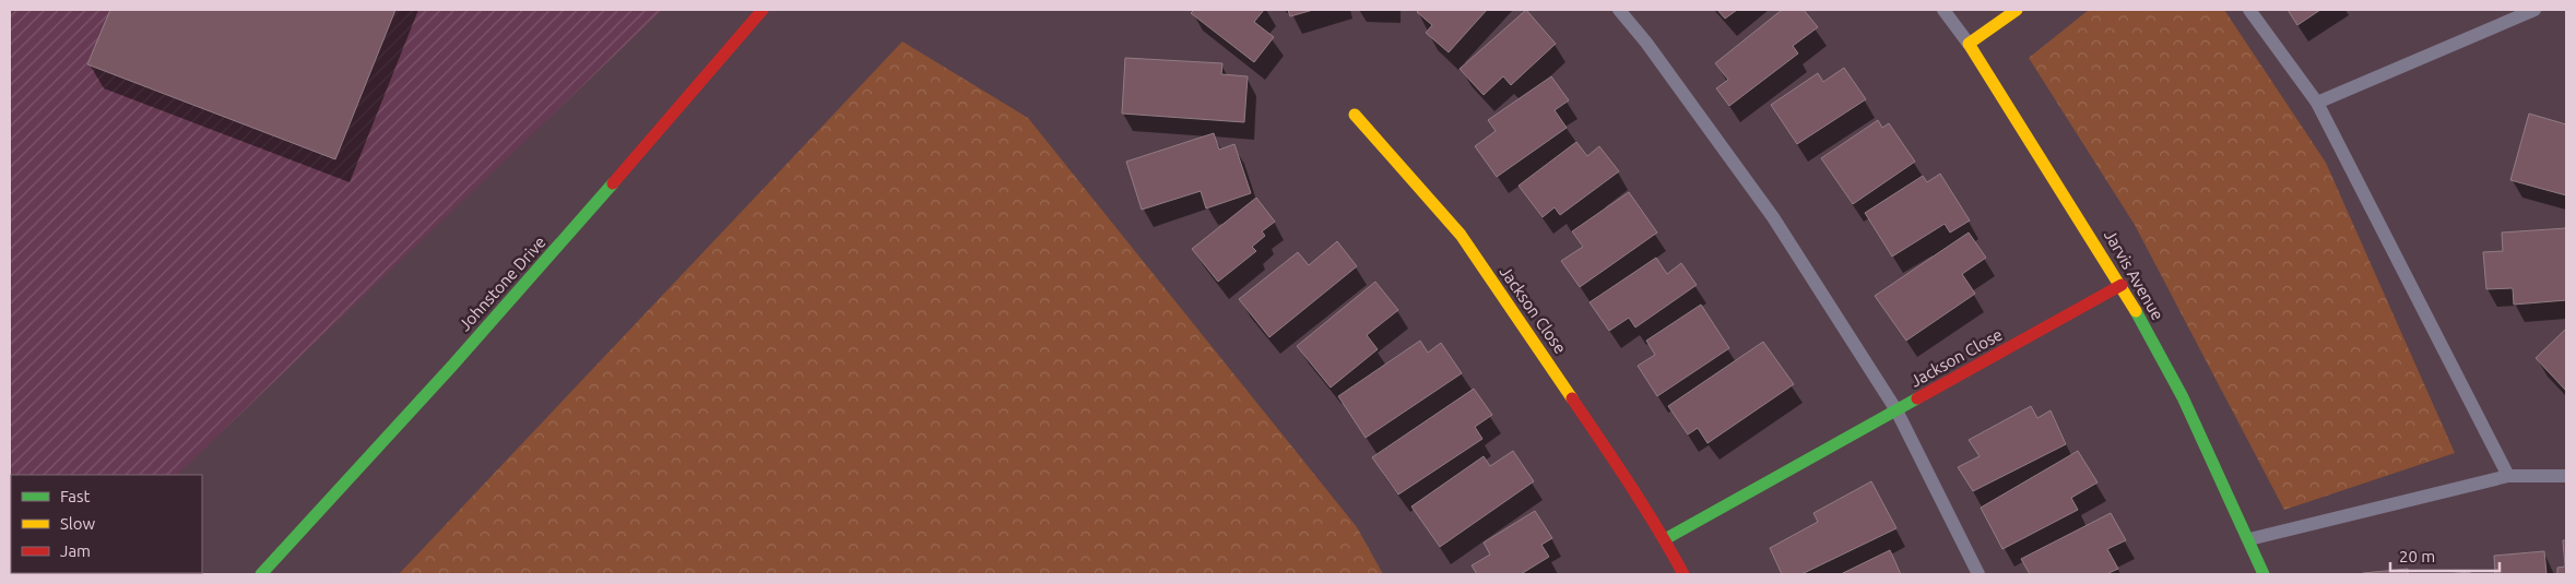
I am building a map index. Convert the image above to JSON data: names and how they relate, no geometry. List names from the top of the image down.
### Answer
{
  "streets": {
    "street": ["Jarvis Avenue", "Johnstone Drive", "Jackson Close"]
  },
  "crossings": [
    ["Jarvis Avenue", "Jackson Close"]
  ],
  "legend": ["Fast", "Slow", "Jam"],
  "scale_bar": "20 m"
}
